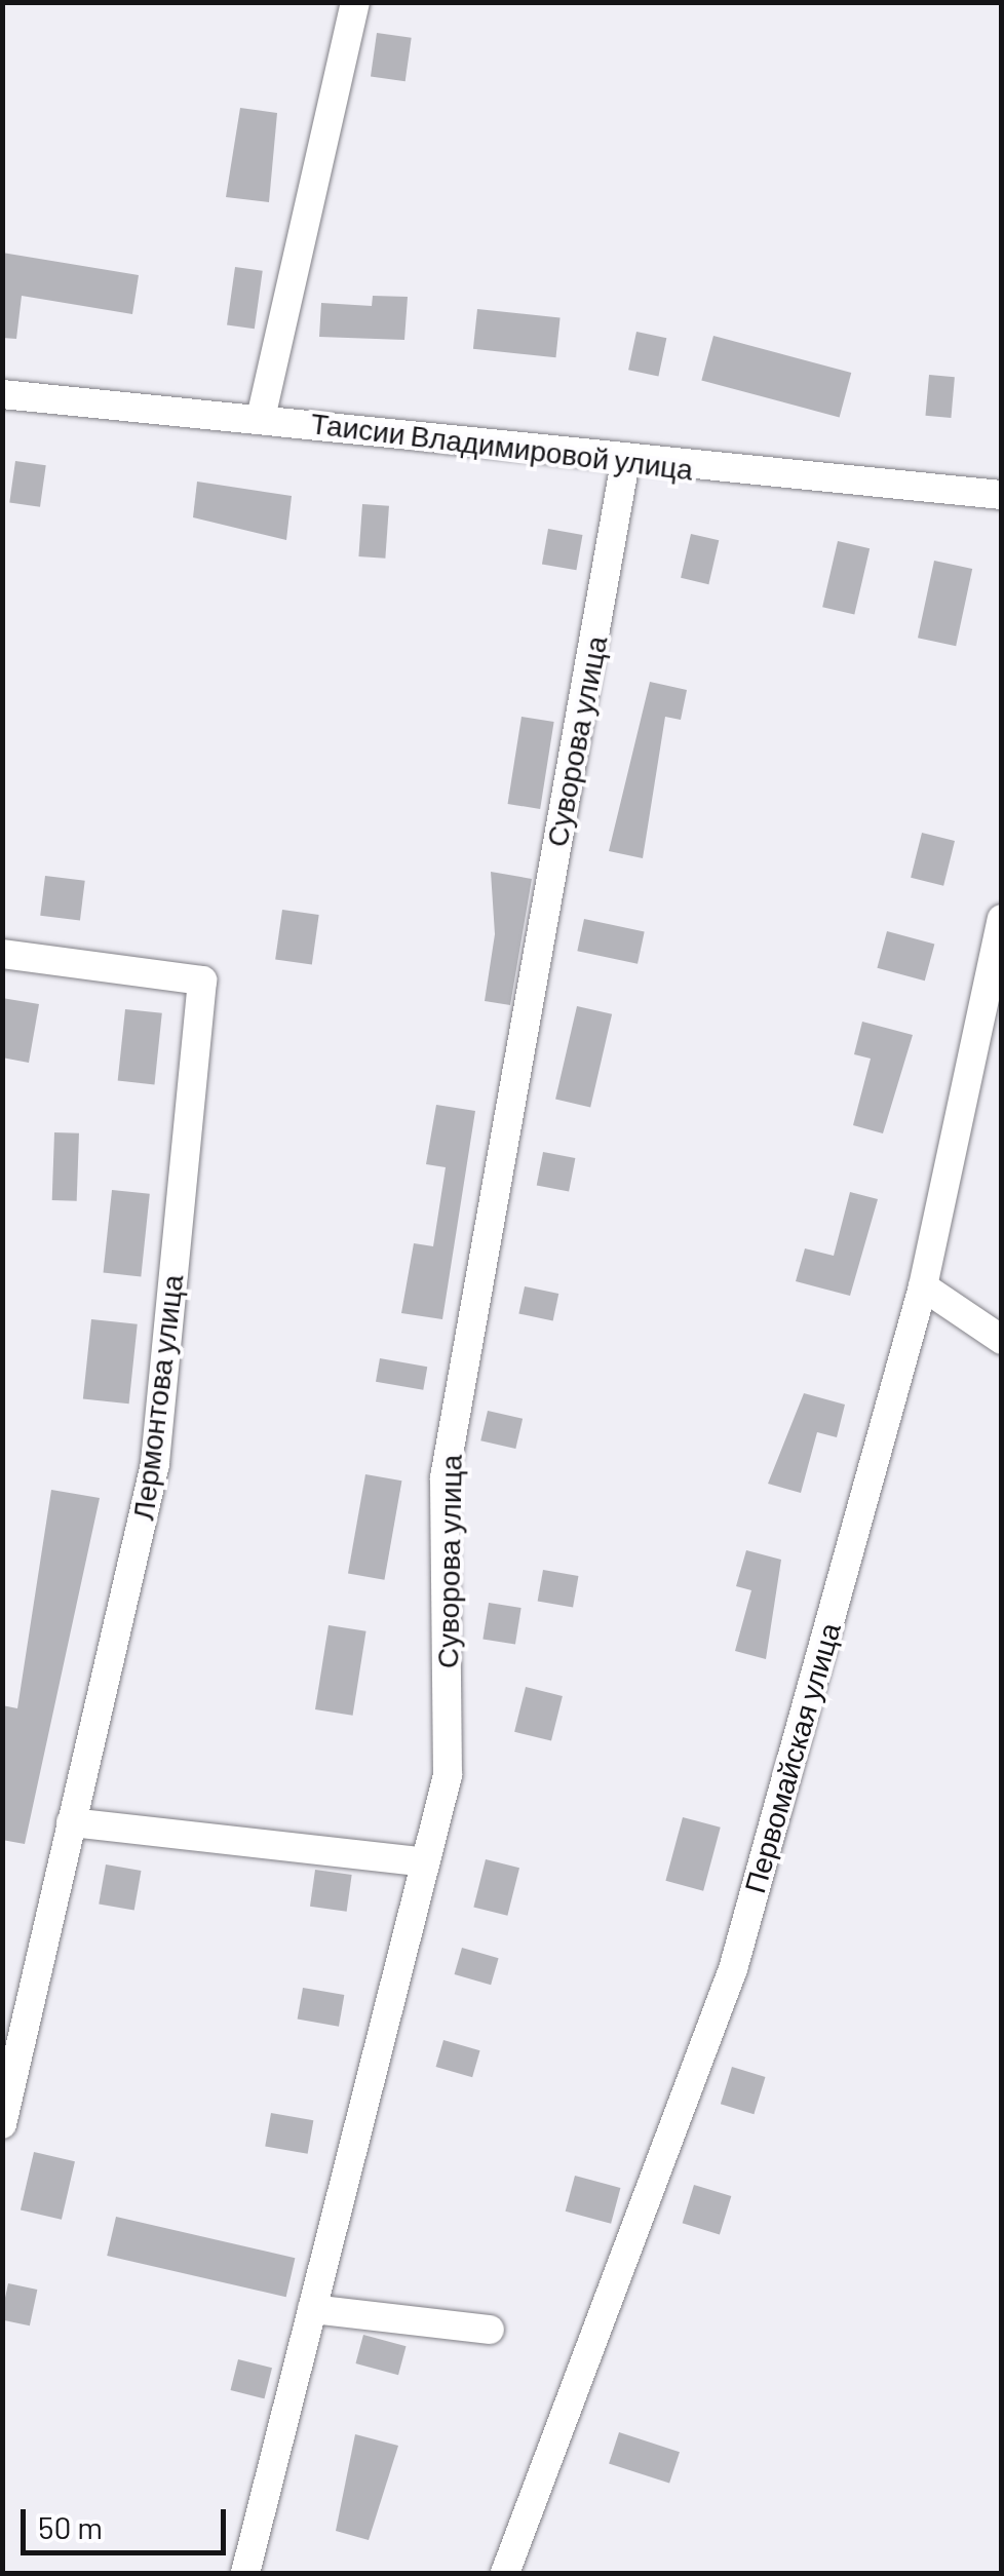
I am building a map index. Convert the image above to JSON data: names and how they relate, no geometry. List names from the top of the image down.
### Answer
{
  "streets": {
    "street": [
      "Таисии Владимировой улица",
      "Суворова улица",
      "Лермонтова улица",
      "Первомайская улица"
    ]
  },
  "crossings": [
    ["Таисии Владимировой улица", "Суворова улица"]
  ],
  "scale_bar": "50 m"
}
